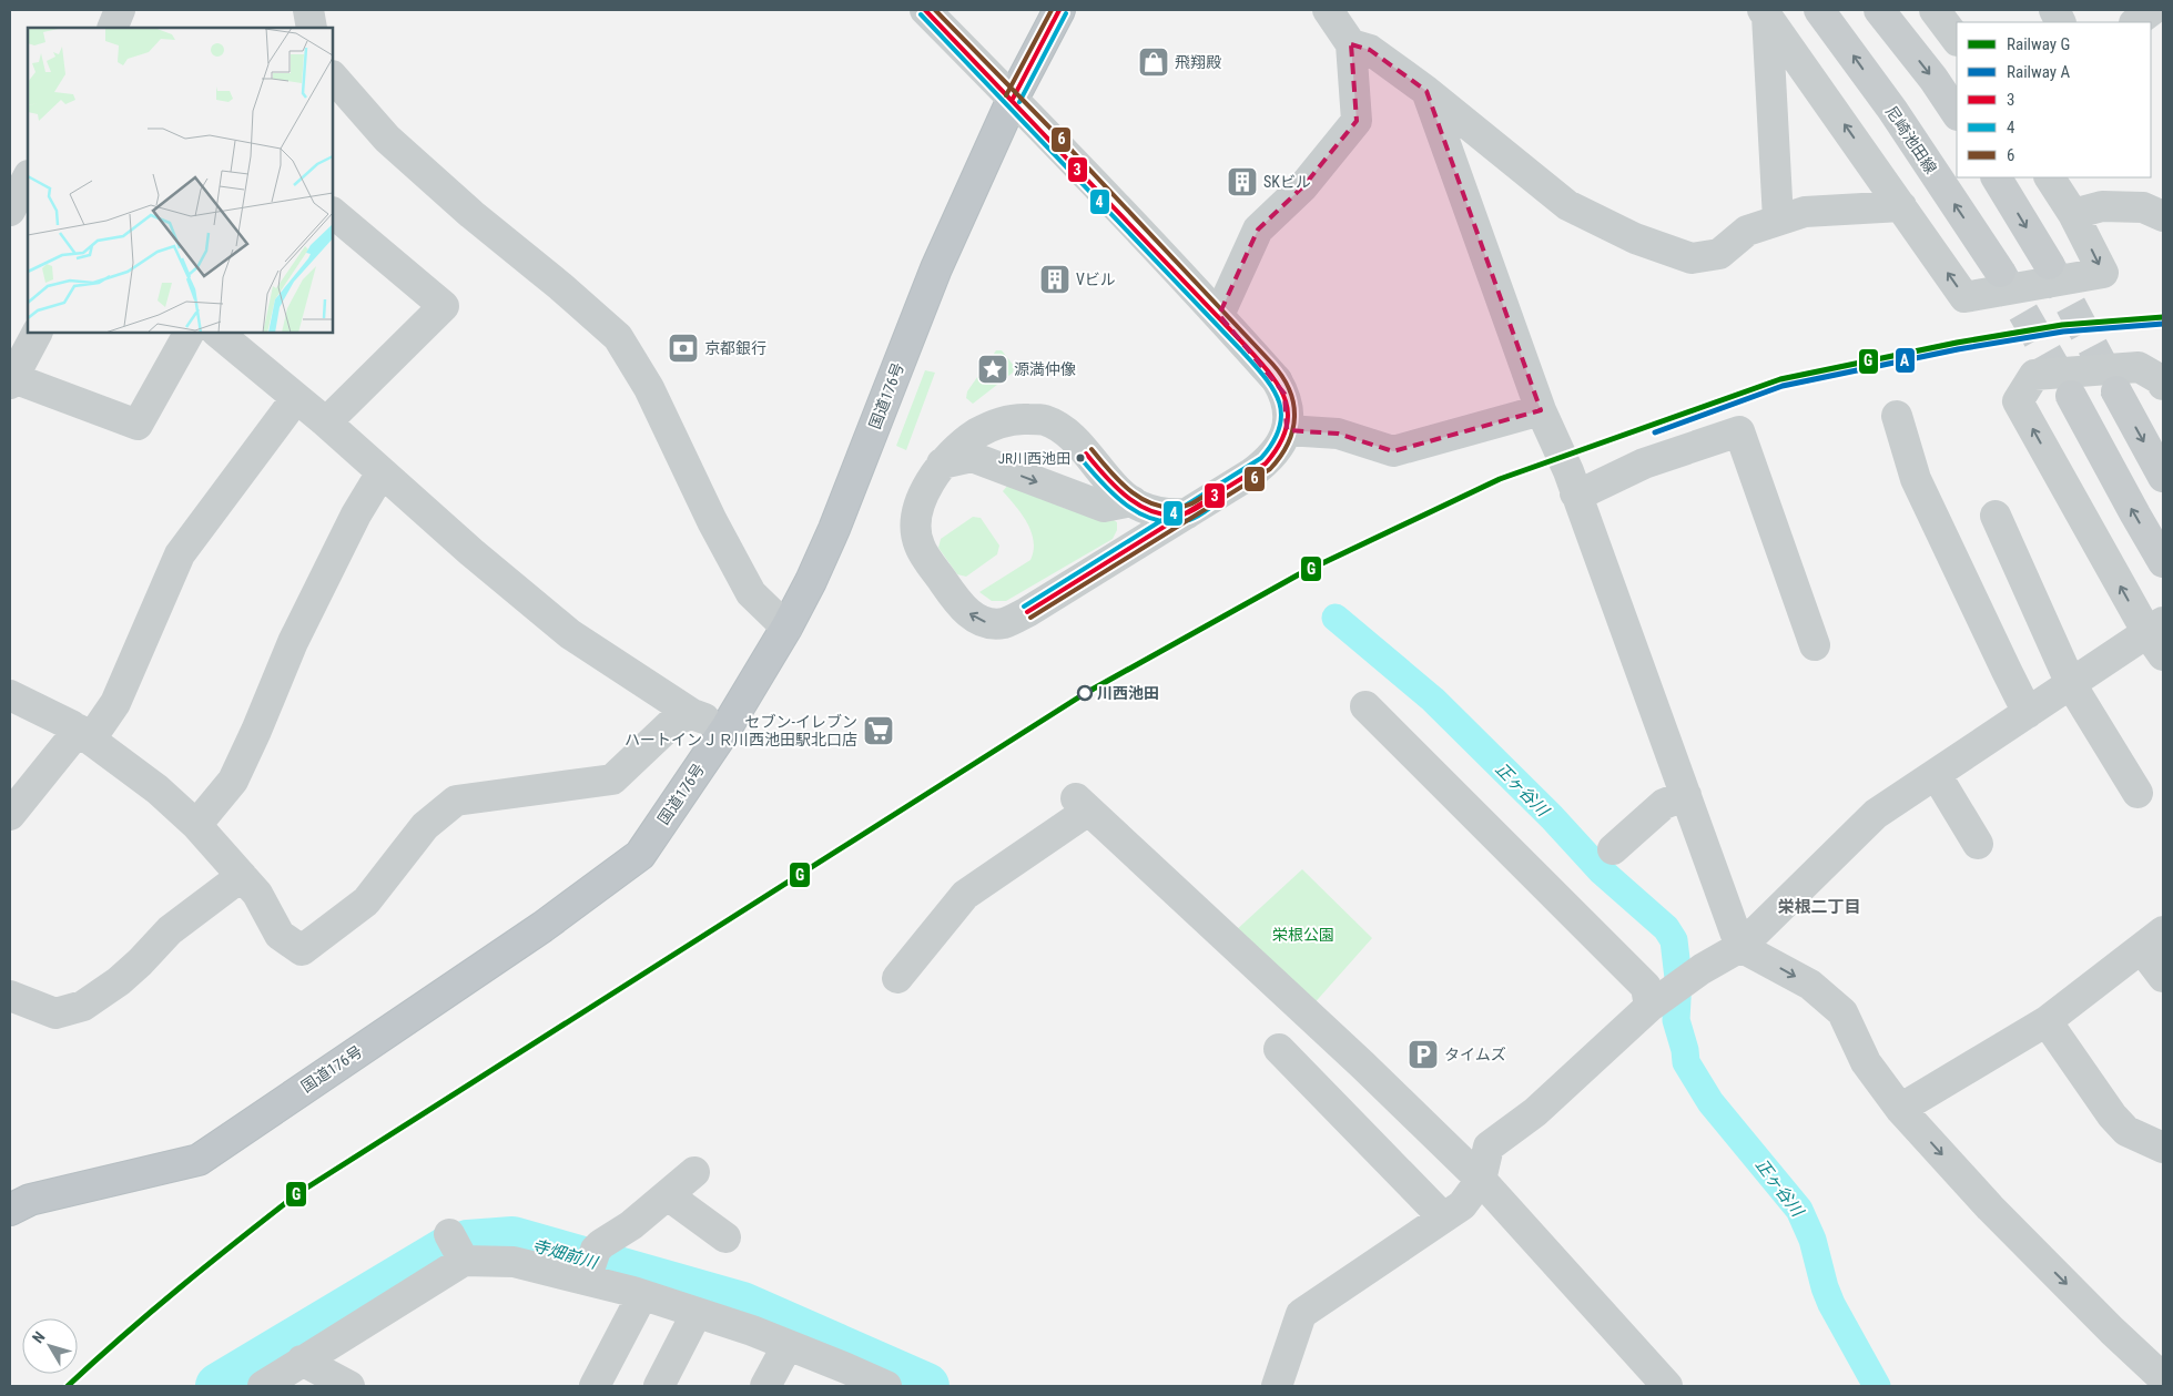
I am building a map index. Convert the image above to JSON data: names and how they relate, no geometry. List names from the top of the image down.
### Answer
{
  "streets": {
    "highway": ["国道176号"],
    "main road": ["尼崎池田線"]
  },
  "districts": ["栄根二丁目"],
  "water": ["正ヶ谷川", "寺畑前川"],
  "parks": ["栄根公園"],
  "places": {
    "shop": ["飛翔殿"],
    "building": ["SKビル", "Vビル"],
    "bank": ["京都銀行"],
    "place": ["源満仲像"],
    "other": ["JR川西池田", "川西池田"],
    "supermarket": ["セブン-イレブン ハートインＪＲ川西池田駅北口店"],
    "parking": ["タイムズ"]
  },
  "lines": [
    "transit line 3",
    "transit line 6",
    "transit line 4",
    "rail line G",
    "rail line A"
  ],
  "legend": [
    "Railway G",
    "Railway A",
    "3",
    "4",
    "6"
  ],
  "north": "top left"
}
